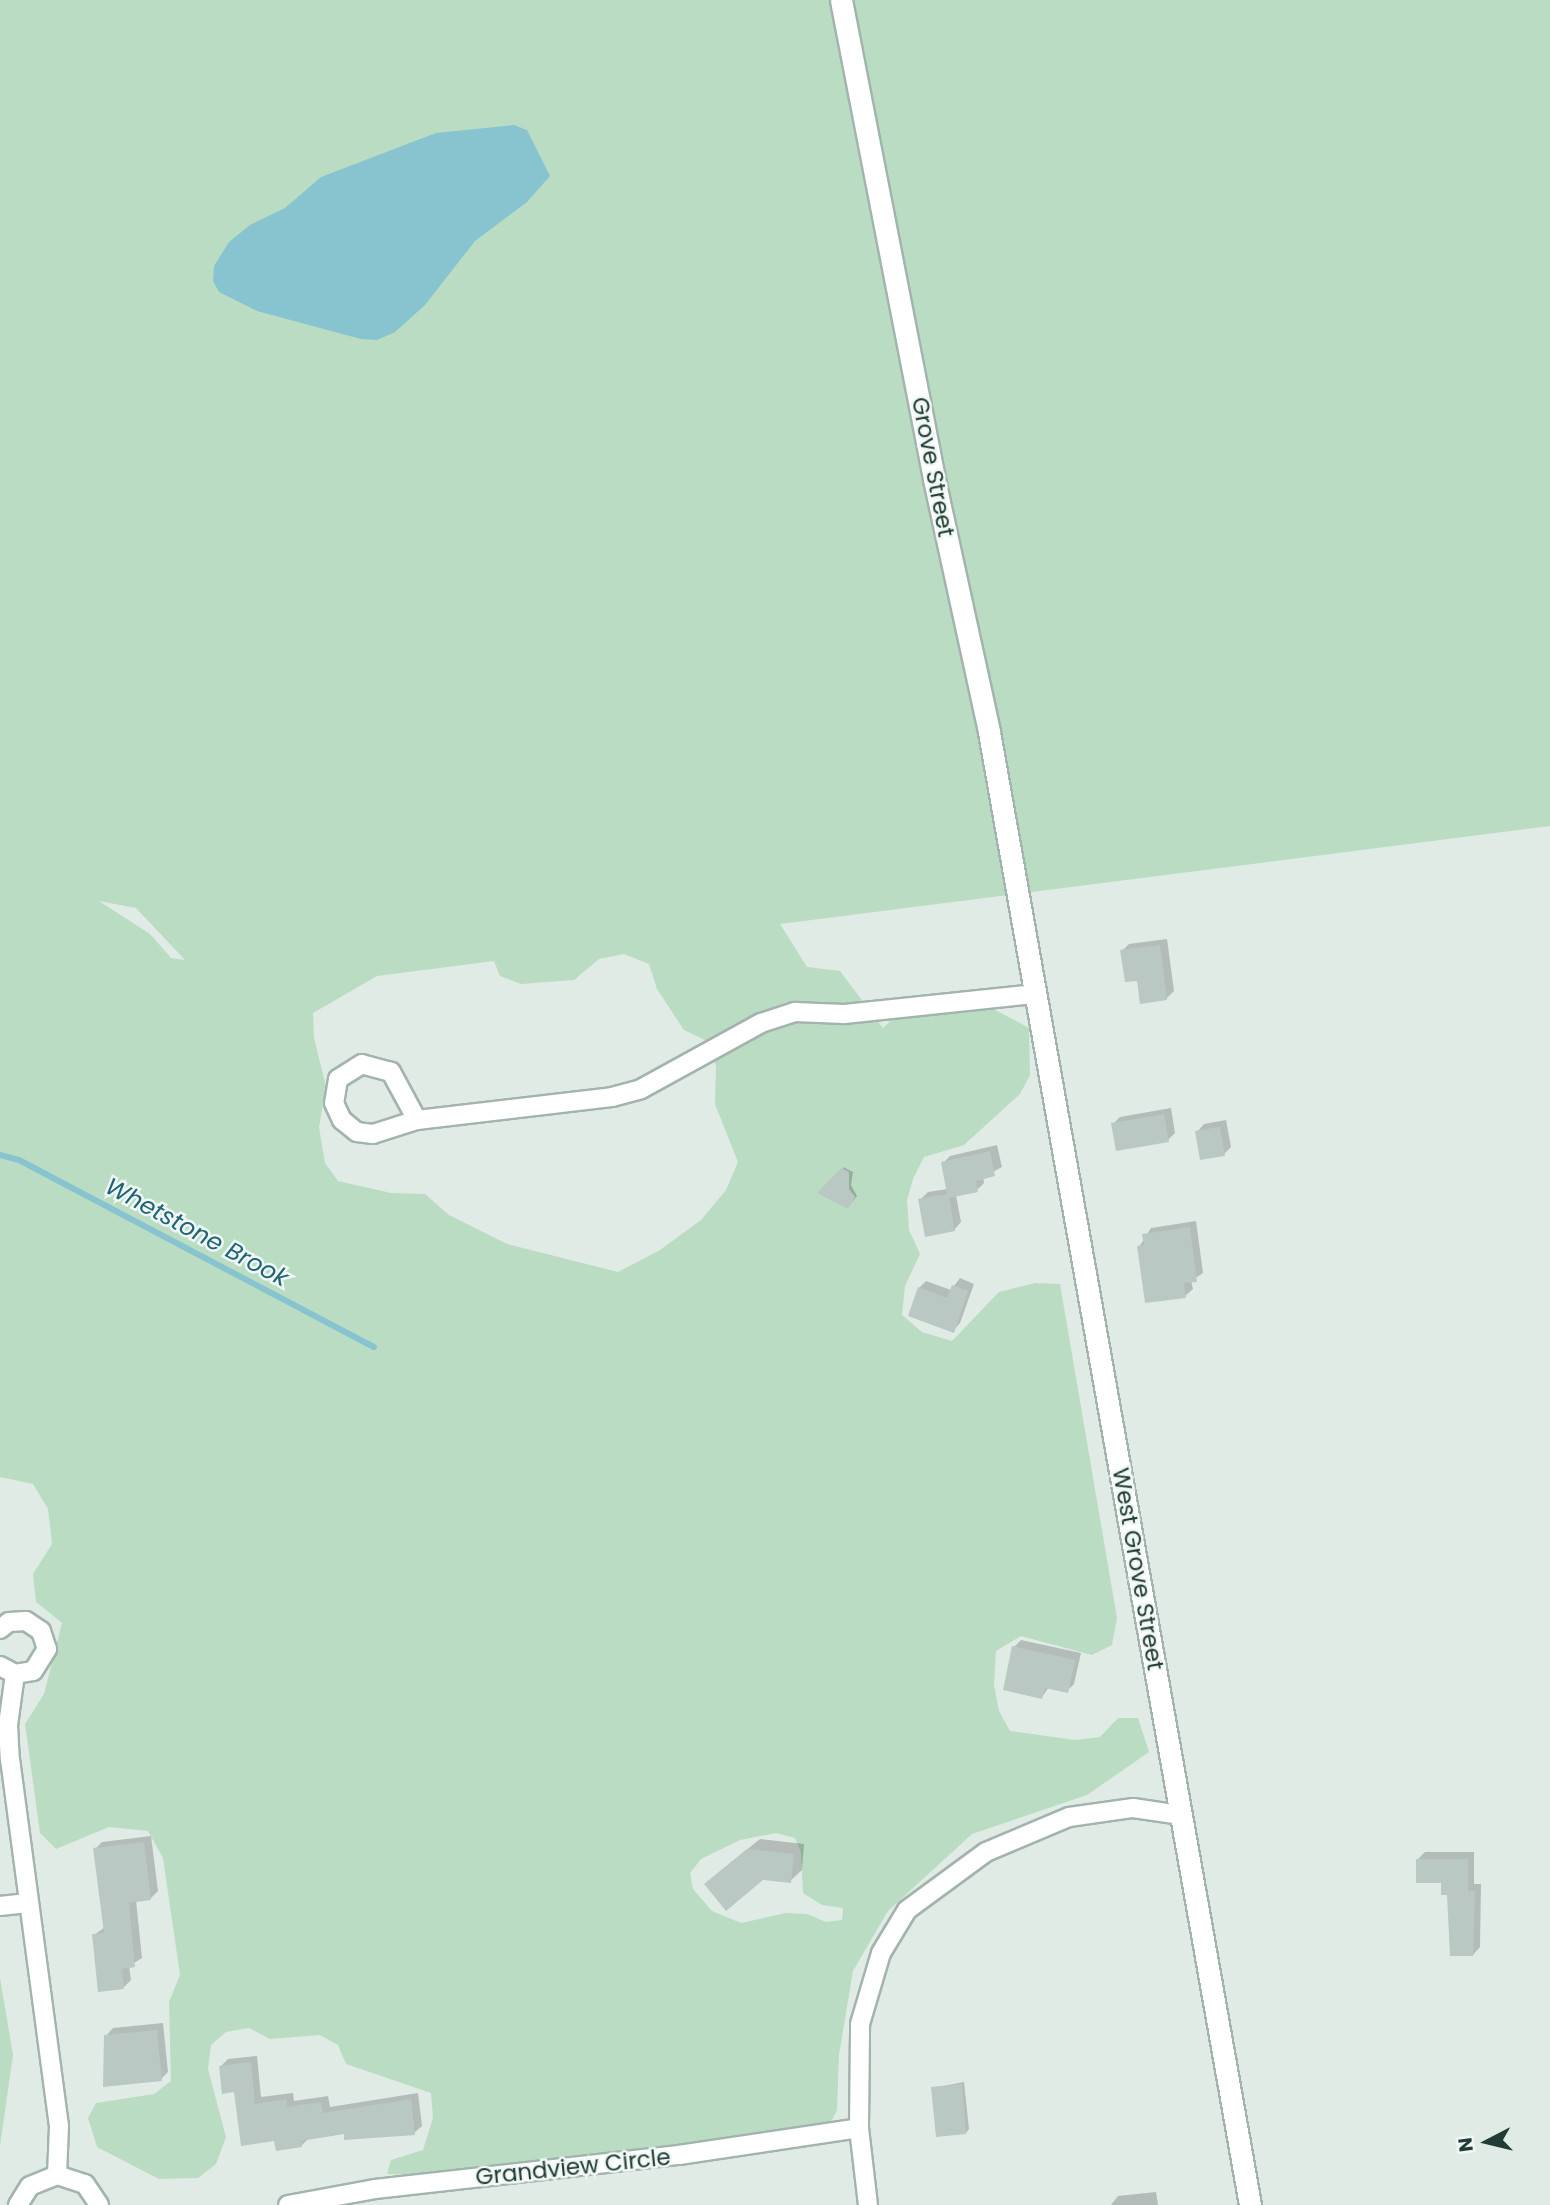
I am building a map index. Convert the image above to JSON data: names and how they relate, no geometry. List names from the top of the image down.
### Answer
{
  "streets": {
    "main road": ["Grove Street", "West Grove Street"],
    "street": ["Grandview Circle"]
  },
  "crossings": [
    ["Grove Street", "West Grove Street"]
  ],
  "water": ["Whetstone Brook"],
  "north": "left"
}
